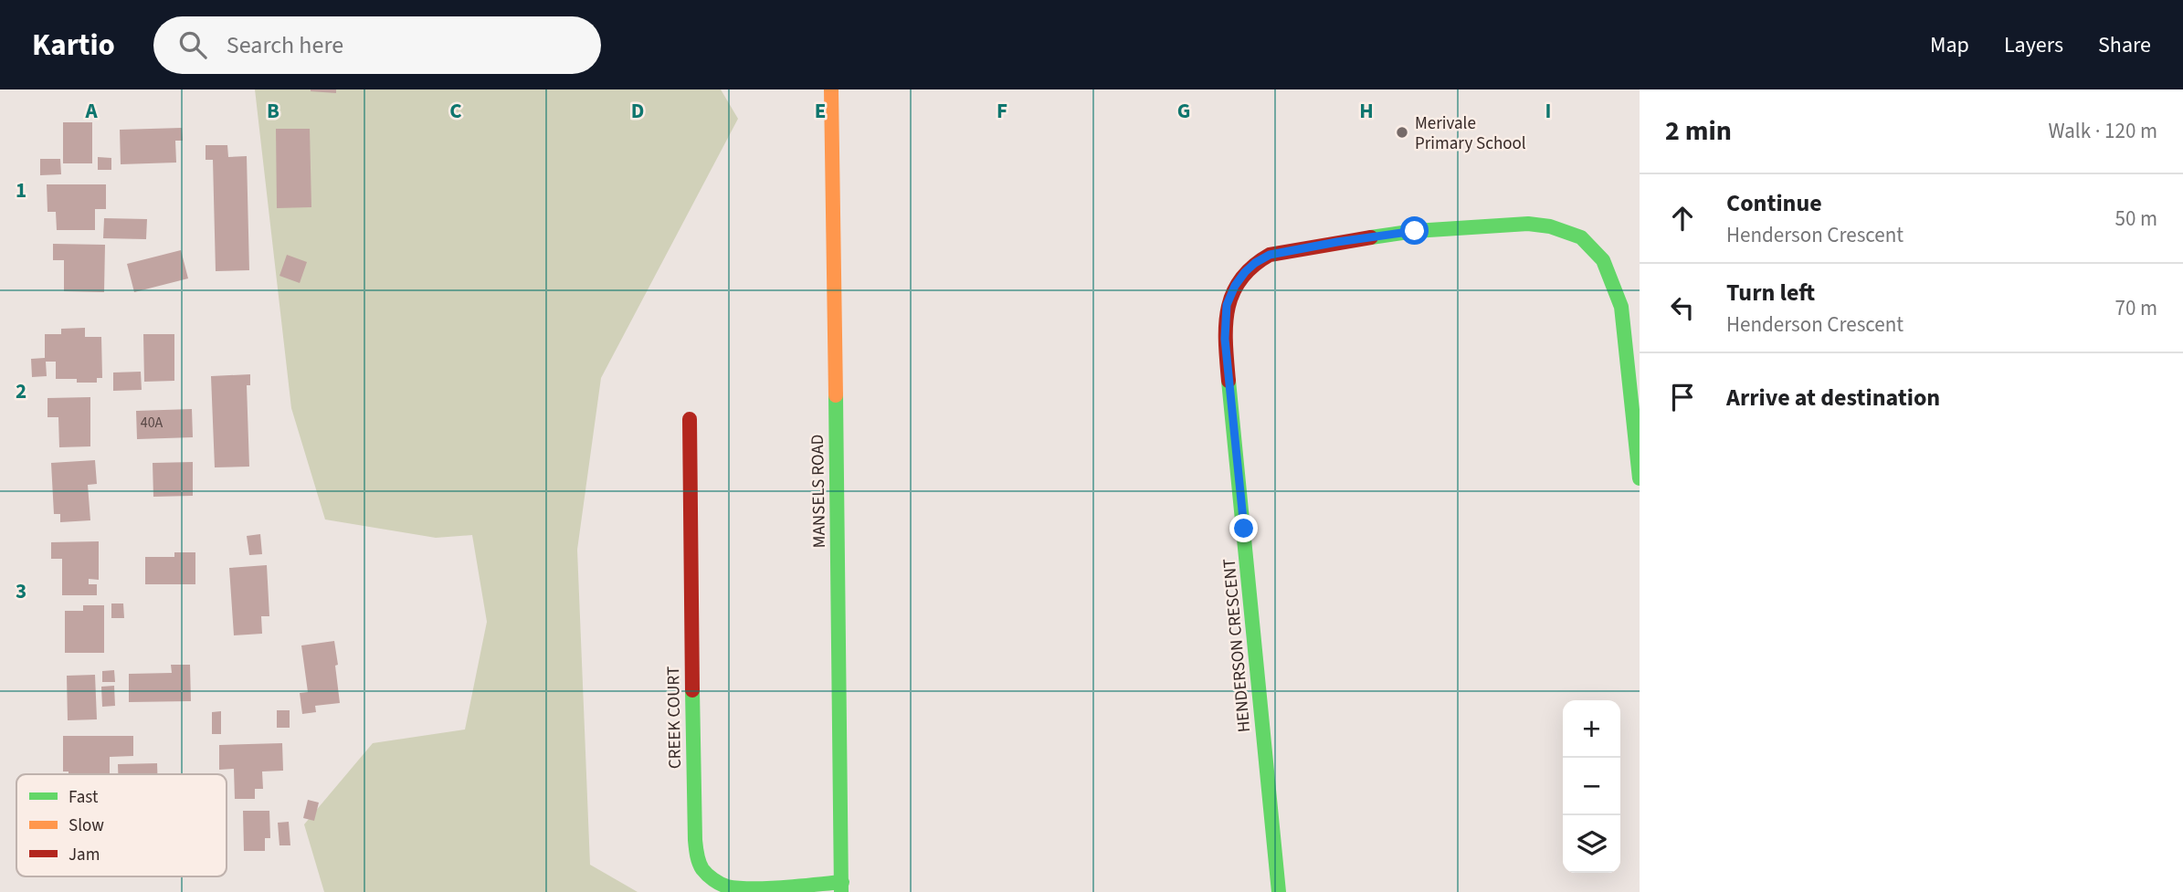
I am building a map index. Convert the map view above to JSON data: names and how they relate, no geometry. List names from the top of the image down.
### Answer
{
  "streets": {
    "street": ["MANSELS ROAD", "HENDERSON CRESCENT", "CREEK COURT"]
  },
  "crossings": [
    ["MANSELS ROAD", "CREEK COURT"]
  ],
  "places": ["Merivale Primary School"],
  "house_numbers": ["40A"],
  "legend": ["Fast", "Slow", "Jam"],
  "page": {
    "header": "Kartio",
    "search": "Search here",
    "nav": ["Map", "Layers", "Share"],
    "heading": ["2 min", "Walk · 120 m"],
    "list": [
      ["Continue", "Henderson Crescent", "50 m"],
      ["Turn left", "Henderson Crescent", "70 m"],
      "Arrive at destination"
    ],
    "map_buttons": ["+", "−"]
  },
  "grid": {
    "columns": [
      "A",
      "B",
      "C",
      "D",
      "E",
      "F",
      "G",
      "H",
      "I"
    ],
    "rows": ["1", "2", "3"]
  }
}
